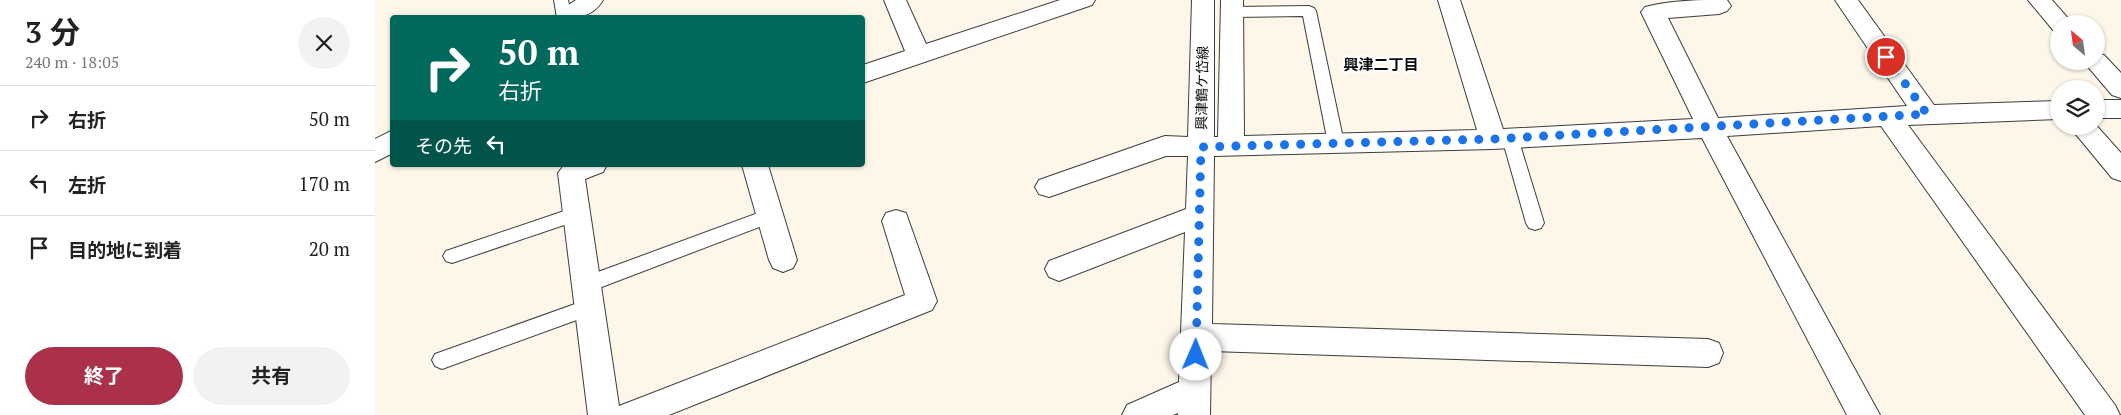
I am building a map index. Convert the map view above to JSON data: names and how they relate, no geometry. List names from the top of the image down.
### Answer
{
  "streets": {
    "street": ["興津鶴ケ岱線"]
  },
  "districts": ["興津二丁目"],
  "north": "top left",
  "page": {
    "heading": ["3 分", "240 m · 18:05"],
    "turn": ["50 m", "右折"],
    "list": [
      {
        "name": "右折",
        "value": "50 m"
      },
      {
        "name": "左折",
        "value": "170 m"
      },
      {
        "name": "目的地に到着",
        "value": "20 m"
      }
    ],
    "then": "その先",
    "buttons": ["終了", "共有"]
  }
}
